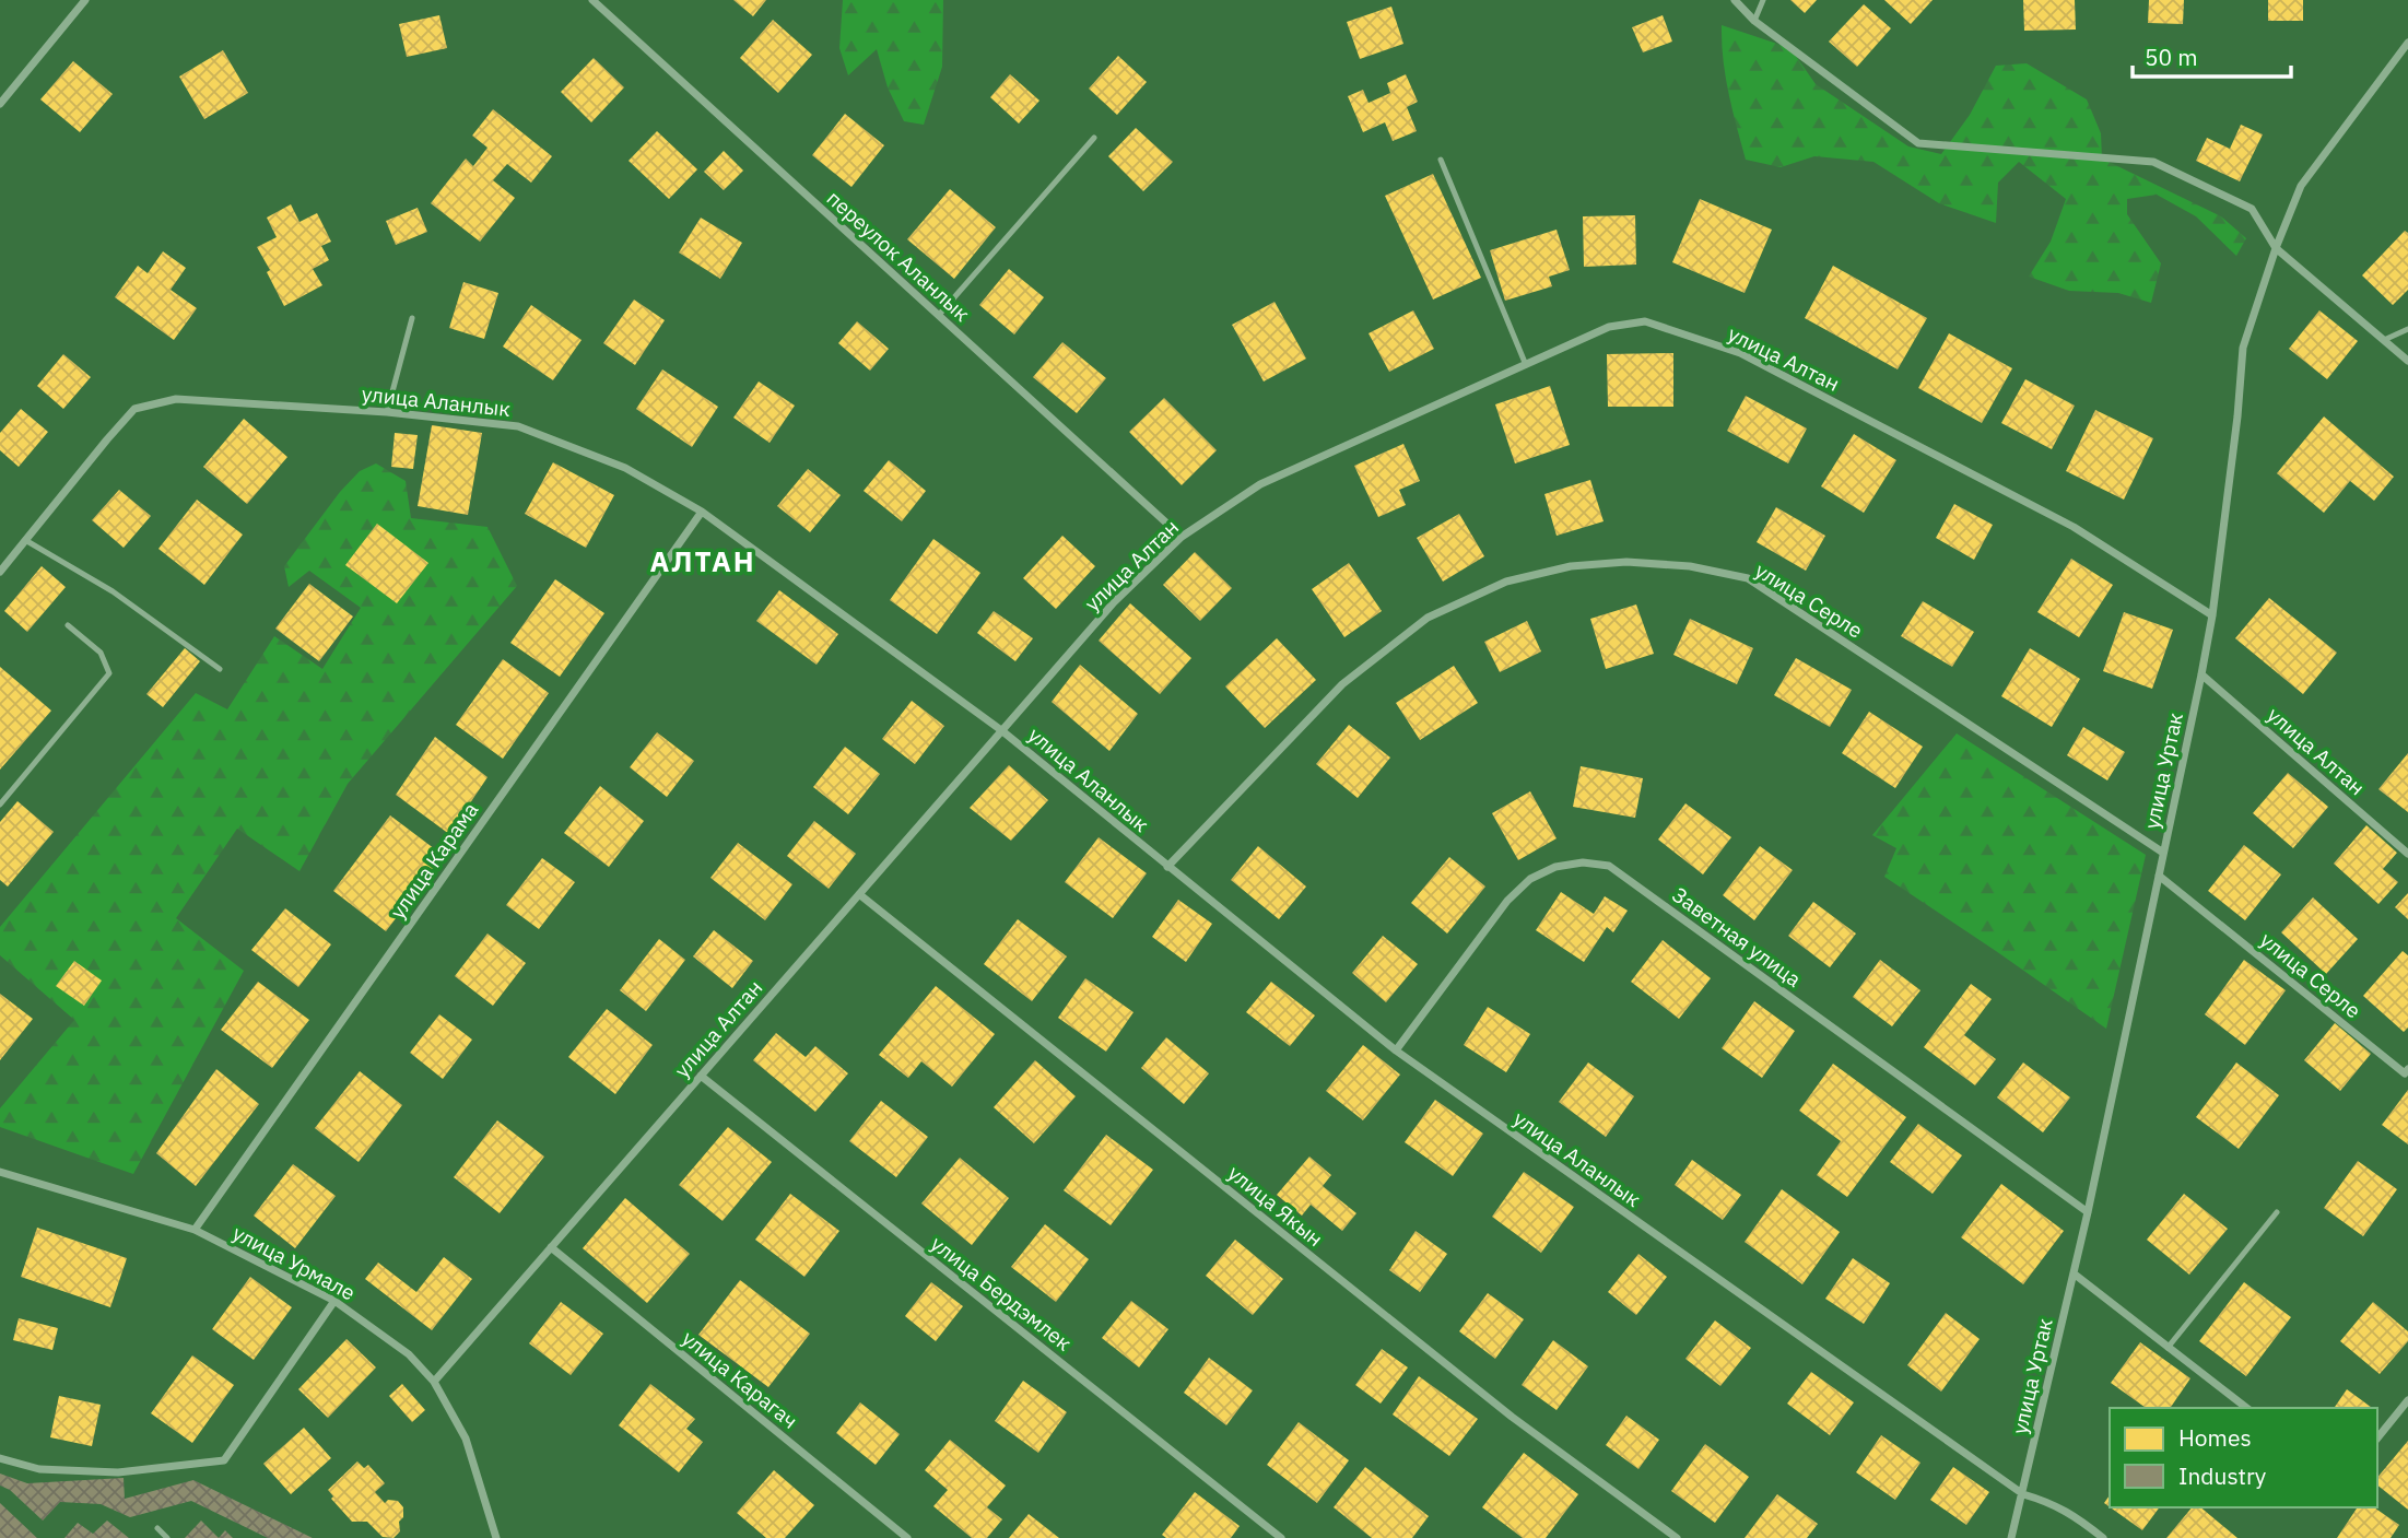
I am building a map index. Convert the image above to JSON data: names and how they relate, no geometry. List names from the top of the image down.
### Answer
{
  "streets": {
    "street": [
      "переулок Аланлык",
      "улица Алтан",
      "улица Аланлык",
      "улица Серле",
      "улица Уртак",
      "улица Карама",
      "Заветная улица",
      "улица Якын",
      "улица Урмале",
      "улица Бердэмлек",
      "улица Карагач"
    ]
  },
  "crossings": [
    ["переулок Аланлык", "улица Алтан"],
    ["улица Алтан", "улица Аланлык"],
    ["улица Алтан", "улица Уртак"],
    ["улица Алтан", "улица Якын"],
    ["улица Алтан", "улица Урмале"],
    ["улица Алтан", "улица Бердэмлек"],
    ["улица Алтан", "улица Карагач"],
    ["улица Аланлык", "улица Серле"],
    ["улица Аланлык", "улица Уртак"],
    ["улица Аланлык", "улица Карама"],
    ["улица Аланлык", "Заветная улица"],
    ["улица Серле", "улица Уртак"],
    ["улица Уртак", "Заветная улица"],
    ["улица Карама", "улица Урмале"]
  ],
  "districts": ["АЛТАН"],
  "legend": ["Homes", "Industry"],
  "scale_bar": "50 m"
}
